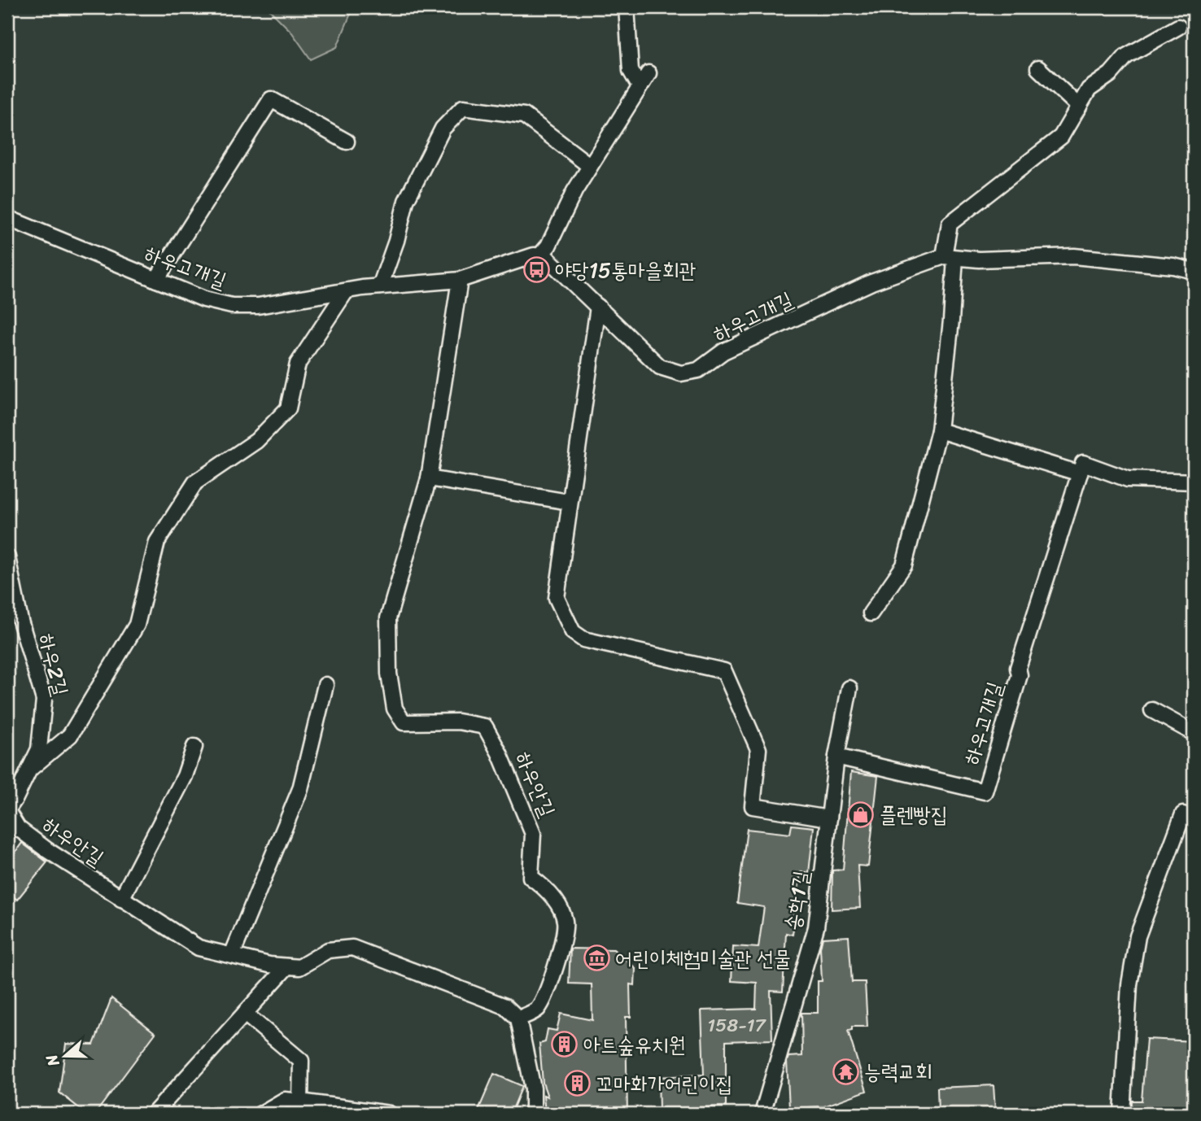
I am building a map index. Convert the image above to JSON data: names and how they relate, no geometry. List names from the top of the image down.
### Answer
{
  "streets": {
    "street": [
      "하우고개길",
      "하우2길",
      "하우안길",
      "송학1길"
    ]
  },
  "crossings": [
    ["하우고개길", "송학1길"],
    ["하우2길", "하우안길"]
  ],
  "places": {
    "bus stop": ["야당15통마을회관"],
    "shop": ["플렌빵집"],
    "museum": ["어린이체험미술관 선물"],
    "building": ["아트숲유치원", "꼬마화가어린이집"],
    "temple": ["능력교회"]
  },
  "house_numbers": ["158-17"],
  "north": "left"
}
